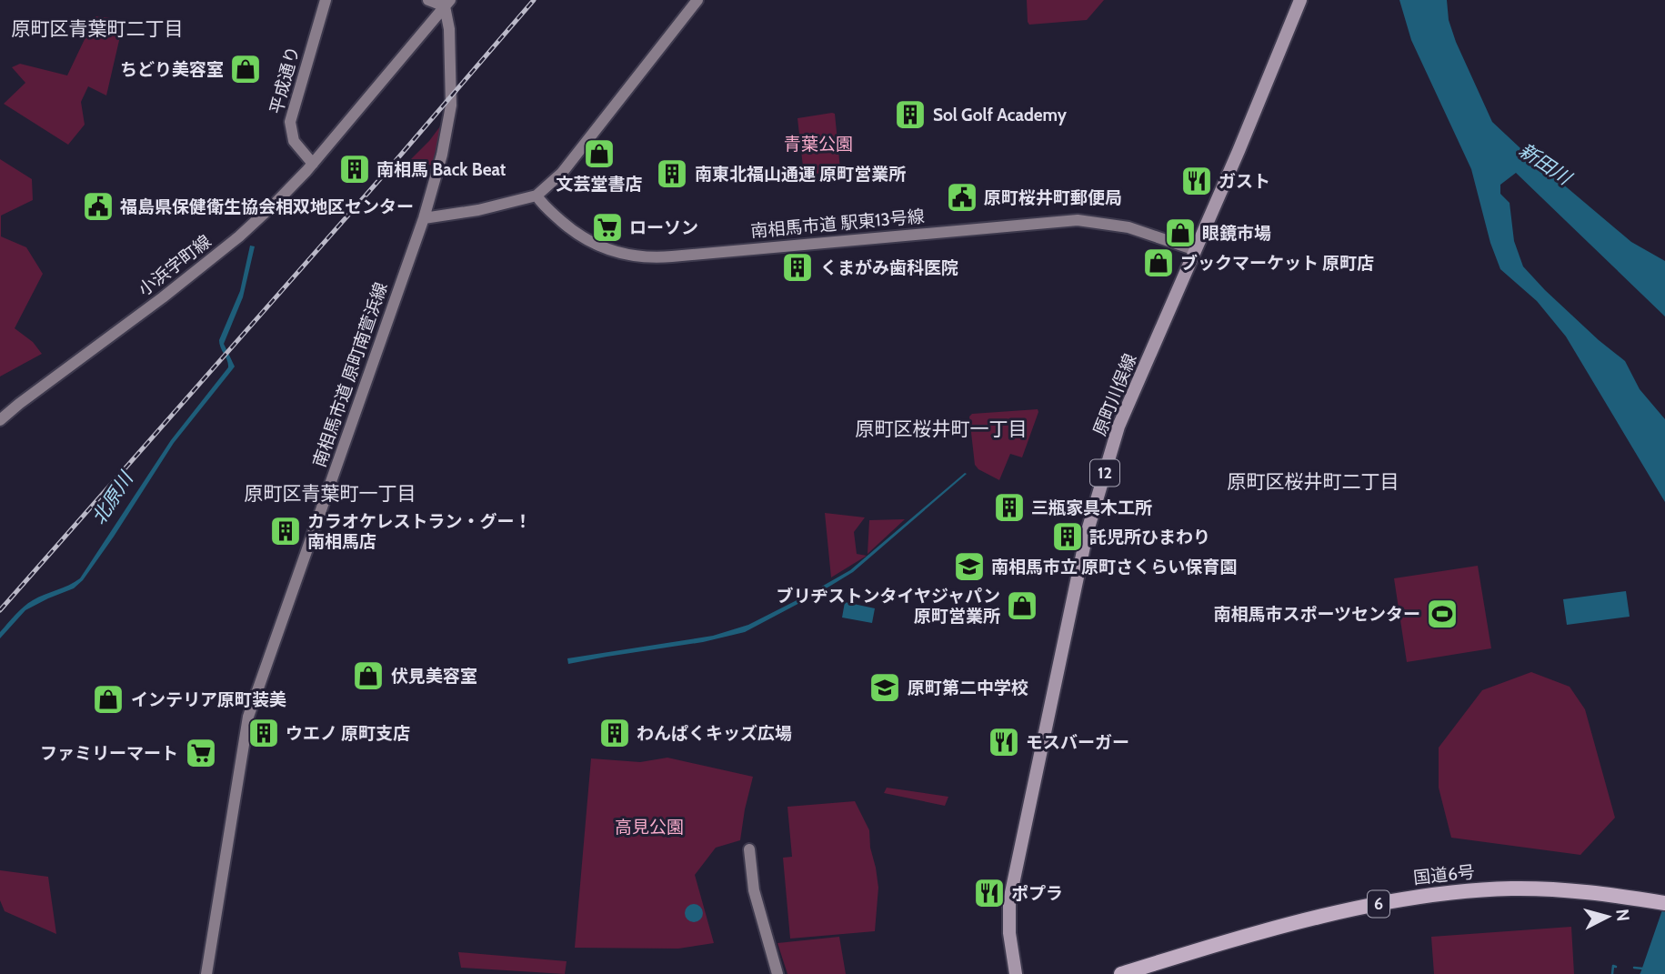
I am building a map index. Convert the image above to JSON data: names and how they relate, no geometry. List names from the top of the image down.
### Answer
{
  "streets": {
    "highway": ["国道6号", "6"],
    "main road": ["原町川俣線", "12"],
    "street": [
      "平成通り",
      "南相馬市道 駅東13号線",
      "小浜字町線",
      "南相馬市道 原町南萱浜線"
    ]
  },
  "crossings": [
    ["平成通り", "小浜字町線"],
    ["南相馬市道 駅東13号線", "原町川俣線"],
    ["小浜字町線", "南相馬市道 原町南萱浜線"]
  ],
  "districts": [
    "原町区青葉町二丁目",
    "原町区桜井町一丁目",
    "原町区桜井町二丁目",
    "原町区青葉町一丁目"
  ],
  "water": ["新田川", "北原川"],
  "parks": ["青葉公園", "高見公園"],
  "places": {
    "shop": [
      "ちどり美容室",
      "文芸堂書店",
      "眼鏡市場",
      "ブックマーケット 原町店",
      "ブリヂストンタイヤジャパン 原町営業所",
      "伏見美容室",
      "インテリア原町装美"
    ],
    "building": [
      "Sol Golf Academy",
      "南相馬 Back Beat",
      "南東北福山通運 原町営業所",
      "くまがみ歯科医院",
      "三瓶家具木工所",
      "カラオケレストラン・グー！ 南相馬店",
      "託児所ひまわり",
      "ウエノ 原町支店",
      "わんぱくキッズ広場"
    ],
    "restaurant": ["ガスト", "モスバーガー", "ポプラ"],
    "public building": ["原町桜井町郵便局", "福島県保健衛生協会相双地区センター"],
    "supermarket": ["ローソン", "ファミリーマート"],
    "school or university": ["南相馬市立 原町さくらい保育園", "原町第二中学校"],
    "sports": ["南相馬市スポーツセンター"]
  },
  "north": "right"
}
